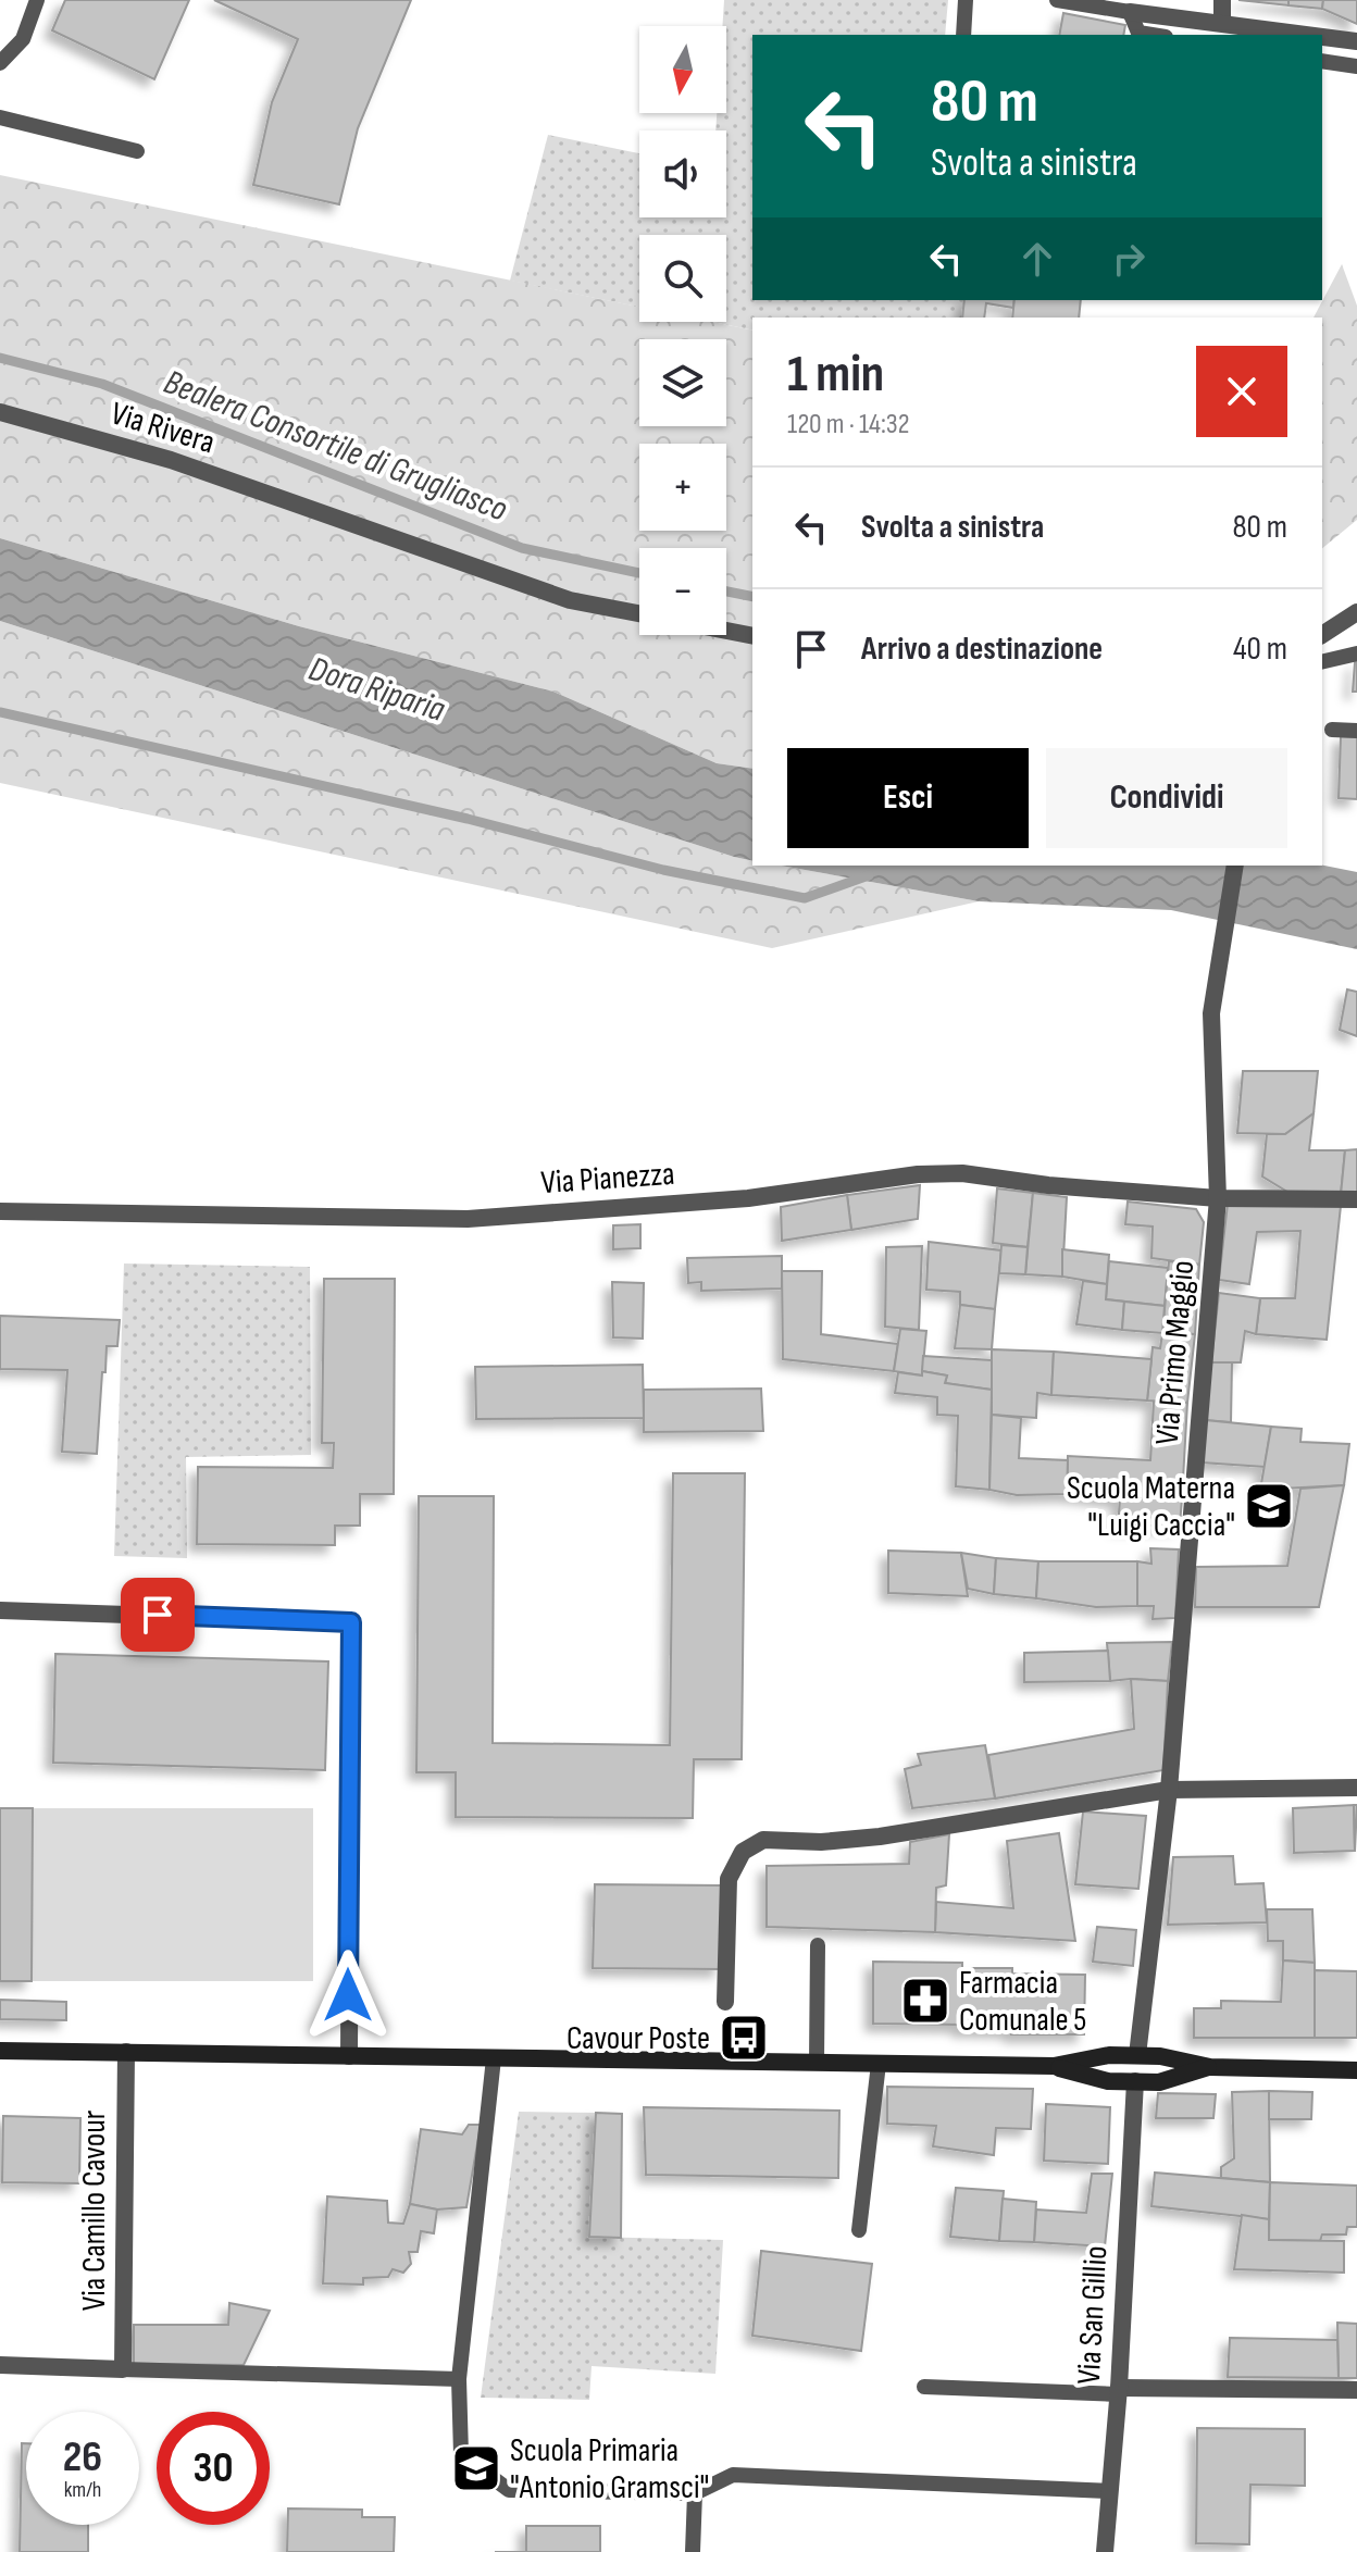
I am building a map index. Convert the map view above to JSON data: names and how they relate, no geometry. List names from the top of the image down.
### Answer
{
  "streets": {
    "street": [
      "Via Rivera",
      "Via Pianezza",
      "Via Primo Maggio",
      "Via Camillo Cavour",
      "Via San Gillio"
    ]
  },
  "crossings": [
    ["Via Pianezza", "Via Primo Maggio"]
  ],
  "water": ["Bealera Consortile di Grugliasco", "Dora Riparia"],
  "places": {
    "school or university": ["Scuola Materna \"Luigi Caccia\"", "Scuola Primaria \"Antonio Gramsci\""],
    "pharmacy": ["Farmacia Comunale 5"],
    "bus stop": ["Cavour Poste"]
  },
  "north": "bottom",
  "page": {
    "map_buttons": ["+", "−"],
    "turn": ["80 m", "Svolta a sinistra"],
    "heading": ["1 min", "120 m · 14:32"],
    "list": [
      {
        "name": "Svolta a sinistra",
        "value": "80 m"
      },
      {
        "name": "Arrivo a destinazione",
        "value": "40 m"
      }
    ],
    "buttons": ["Esci", "Condividi"],
    "speed": "26 km/h",
    "limit": "30"
  }
}
